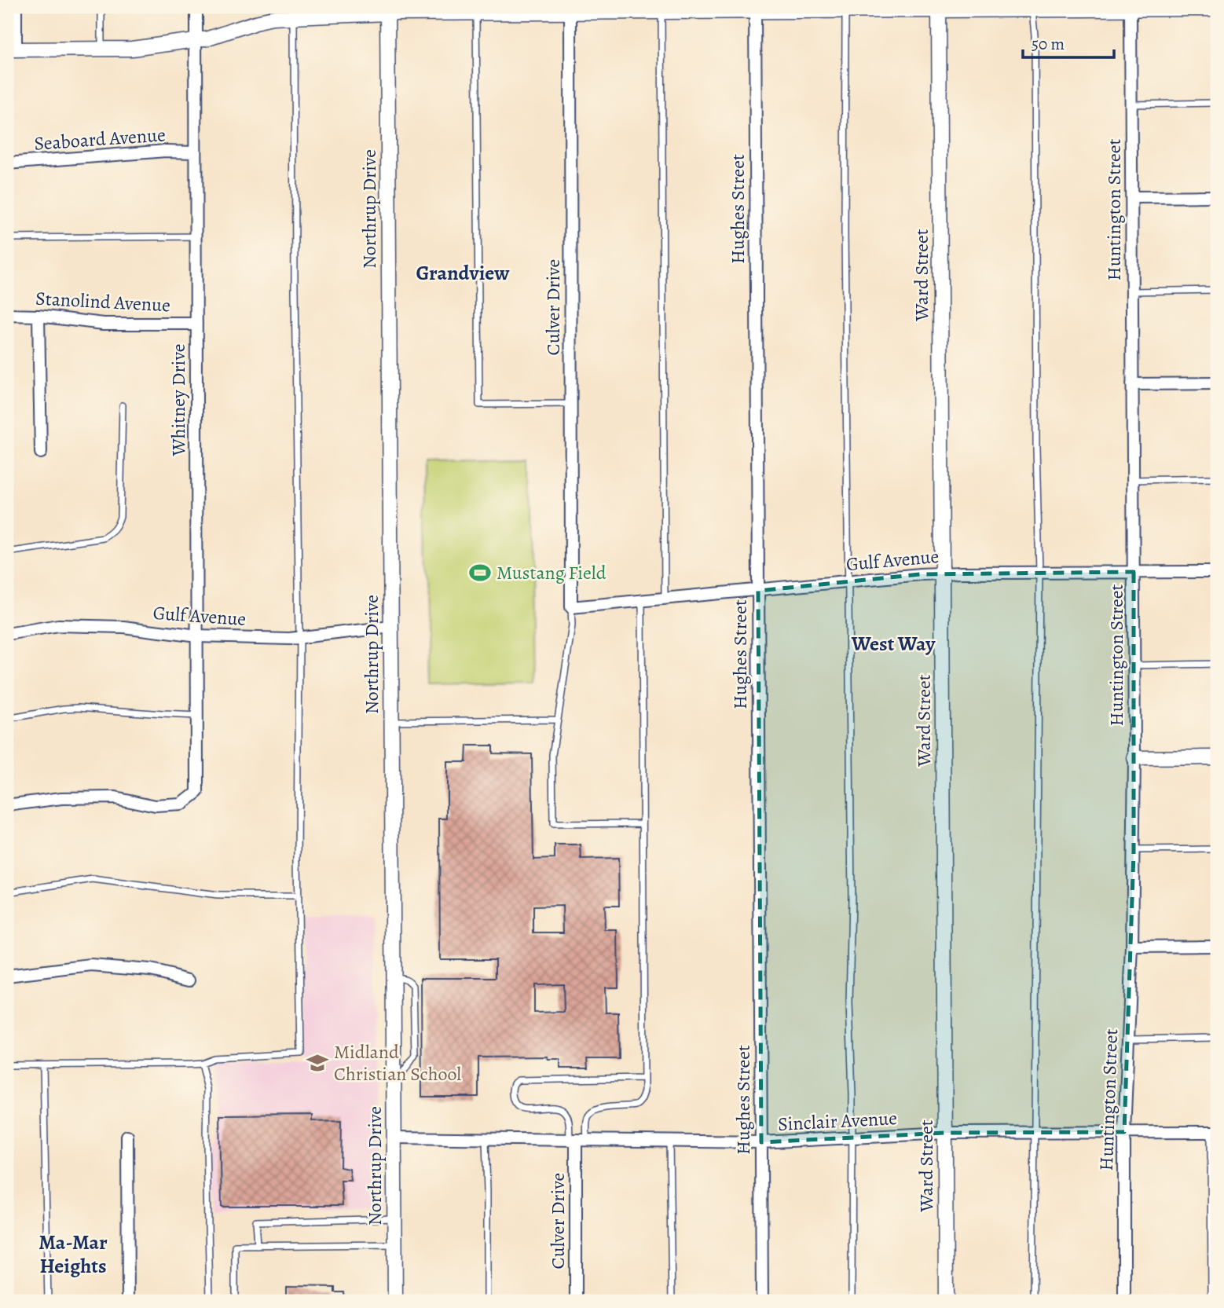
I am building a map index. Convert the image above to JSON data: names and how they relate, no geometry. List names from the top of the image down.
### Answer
{
  "streets": {
    "street": [
      "Seaboard Avenue",
      "Northrup Drive",
      "Hughes Street",
      "Huntington Street",
      "Ward Street",
      "Stanolind Avenue",
      "Culver Drive",
      "Whitney Drive",
      "Gulf Avenue",
      "Sinclair Avenue"
    ]
  },
  "crossings": [
    ["Seaboard Avenue", "Whitney Drive"],
    ["Northrup Drive", "Gulf Avenue"],
    ["Northrup Drive", "Sinclair Avenue"],
    ["Hughes Street", "Gulf Avenue"],
    ["Hughes Street", "Sinclair Avenue"],
    ["Huntington Street", "Gulf Avenue"],
    ["Huntington Street", "Sinclair Avenue"],
    ["Ward Street", "Gulf Avenue"],
    ["Ward Street", "Sinclair Avenue"],
    ["Stanolind Avenue", "Whitney Drive"],
    ["Culver Drive", "Gulf Avenue"],
    ["Culver Drive", "Sinclair Avenue"],
    ["Whitney Drive", "Gulf Avenue"]
  ],
  "districts": ["Grandview", "West Way", "Ma-Mar Heights"],
  "places": {
    "sports": ["Mustang Field"],
    "school or university": ["Midland Christian School"]
  },
  "scale_bar": "50 m"
}
